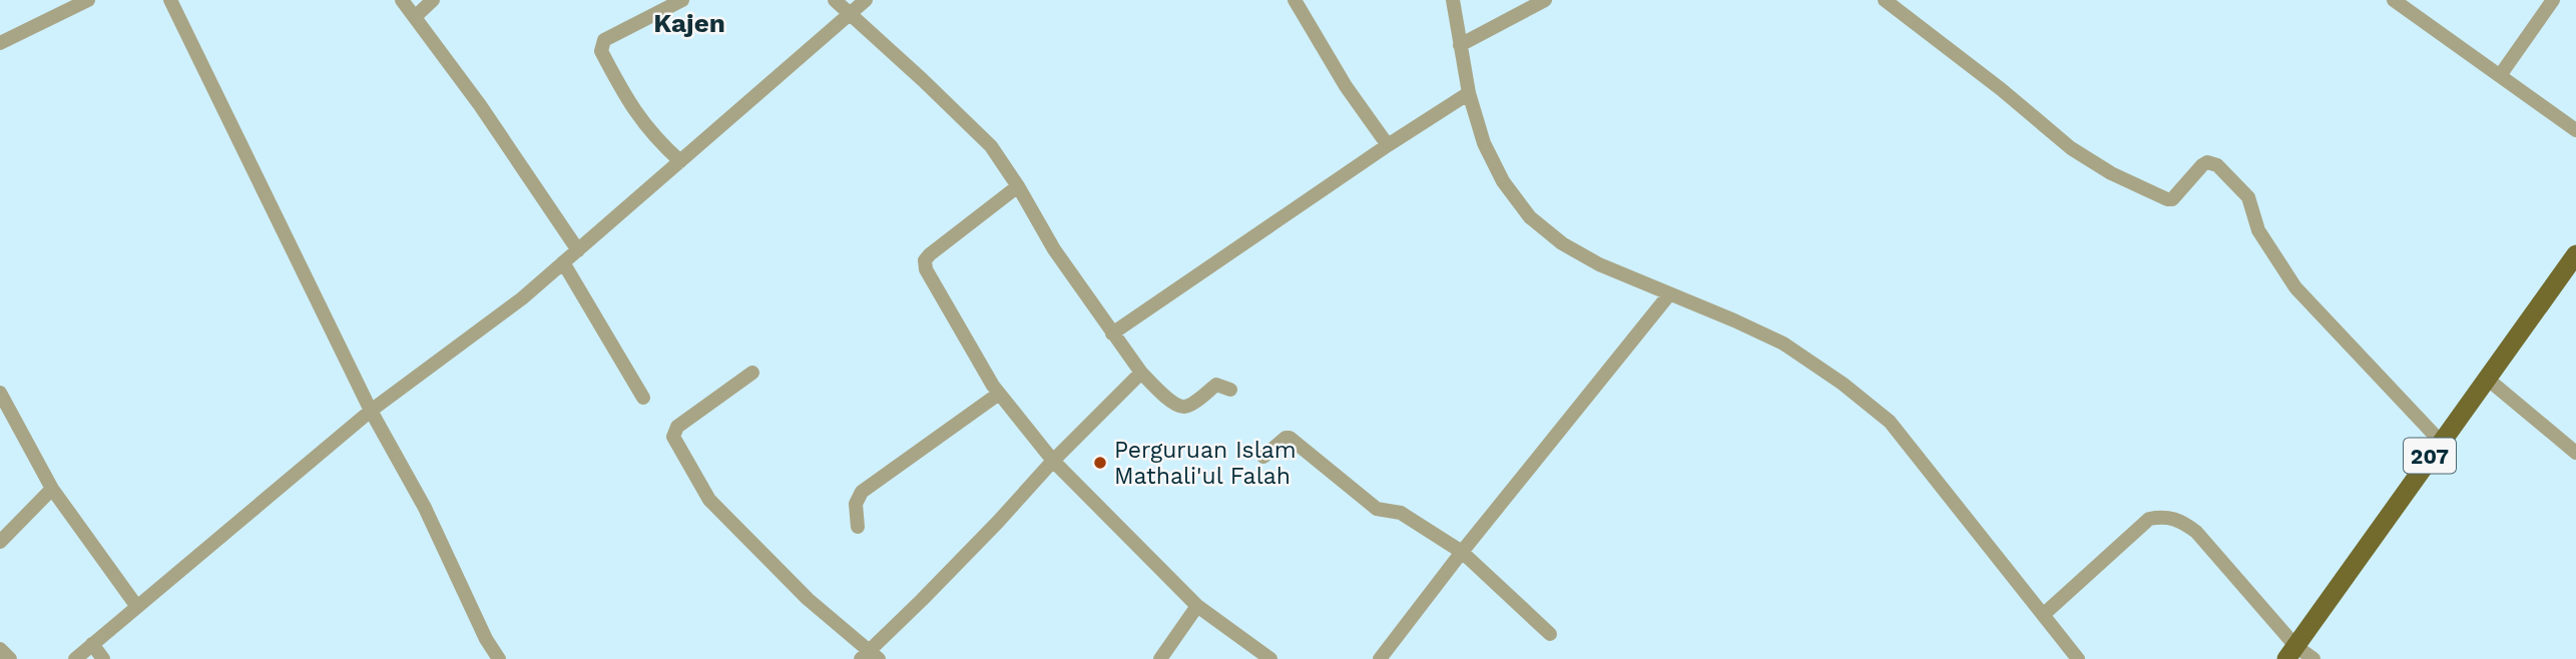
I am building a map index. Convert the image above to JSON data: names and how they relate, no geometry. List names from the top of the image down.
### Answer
{
  "streets": {
    "main road": ["207"]
  },
  "districts": ["Kajen"],
  "places": ["Perguruan Islam Mathali'ul Falah"]
}
